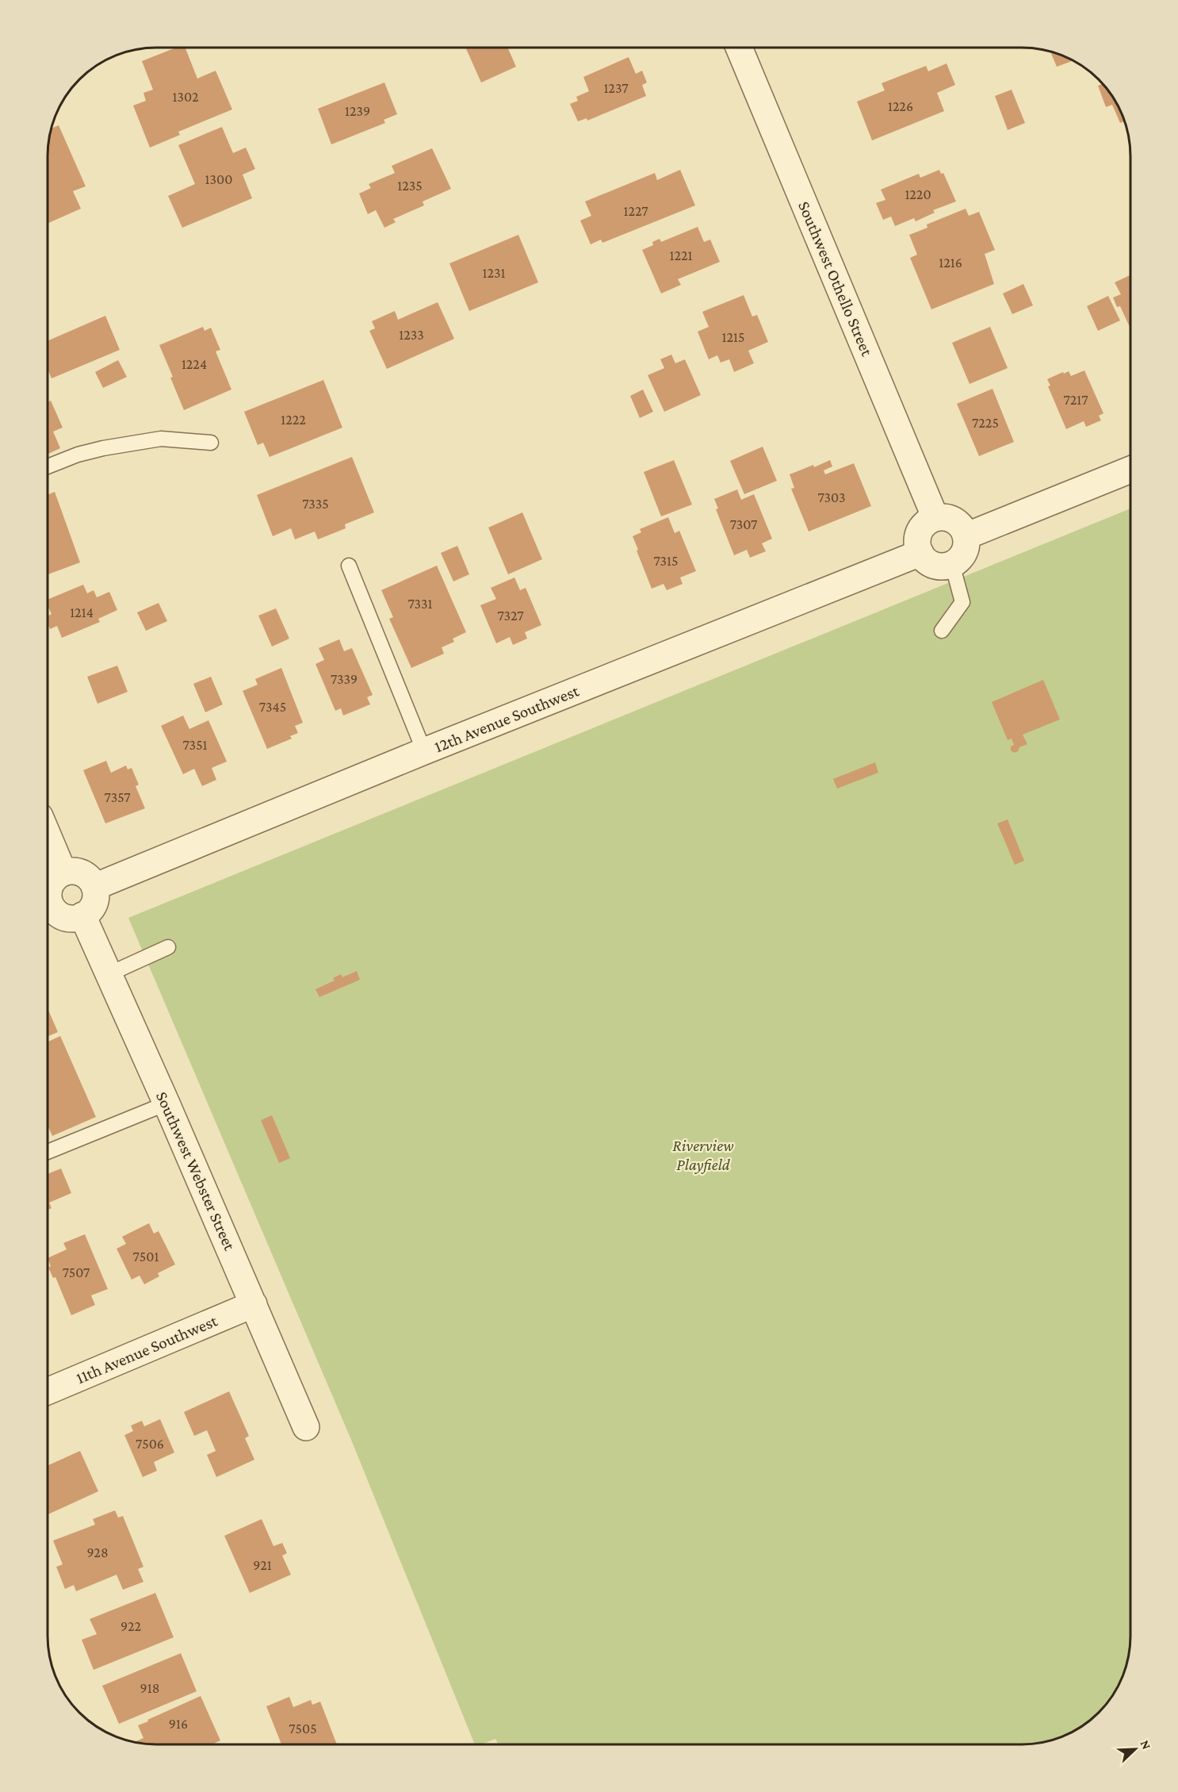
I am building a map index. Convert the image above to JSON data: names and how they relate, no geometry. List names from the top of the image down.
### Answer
{
  "streets": {
    "street": [
      "Southwest Othello Street",
      "12th Avenue Southwest",
      "Southwest Webster Street",
      "11th Avenue Southwest"
    ]
  },
  "crossings": [
    ["Southwest Othello Street", "12th Avenue Southwest"],
    ["Southwest Webster Street", "11th Avenue Southwest"]
  ],
  "parks": ["Riverview Playfield"],
  "house_numbers": [
    "1237",
    "1302",
    "1226",
    "1239",
    "1300",
    "1235",
    "1220",
    "1227",
    "1221",
    "1216",
    "1231",
    "1233",
    "1215",
    "1224",
    "7217",
    "1222",
    "7225",
    "7303",
    "7335",
    "7307",
    "7315",
    "7331",
    "1214",
    "7327",
    "7339",
    "7345",
    "7351",
    "7357",
    "7501",
    "7507",
    "7506",
    "928",
    "921",
    "922",
    "918",
    "916",
    "7505"
  ],
  "north": "top right"
}
